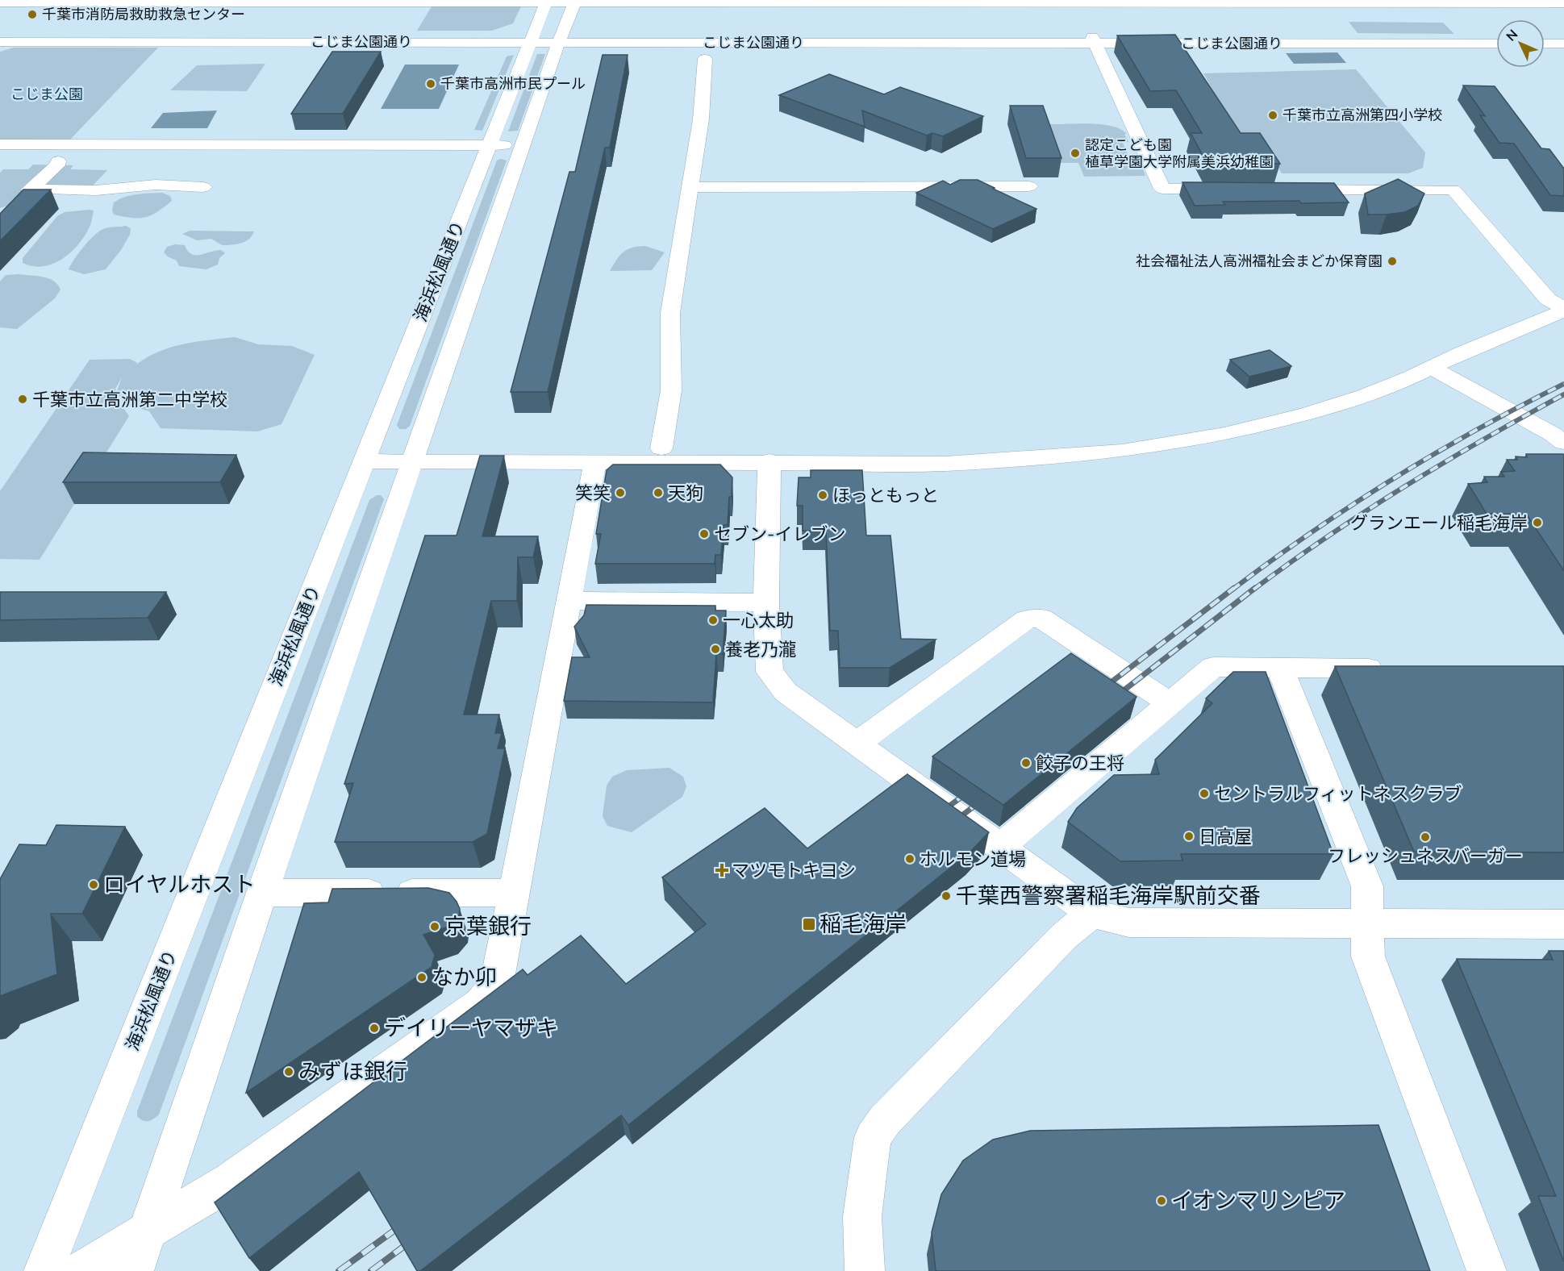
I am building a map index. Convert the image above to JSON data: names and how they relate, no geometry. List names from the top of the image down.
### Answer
{
  "streets": {
    "street": ["こじま公園通り", "海浜松風通り"]
  },
  "crossings": [
    ["こじま公園通り", "海浜松風通り"]
  ],
  "parks": ["こじま公園"],
  "places": {
    "other": [
      "千葉市消防局救助救急センター",
      "千葉市高洲市民プール",
      "千葉市立高洲第四小学校",
      "認定こども園 植草学園大学附属美浜幼稚園",
      "社会福祉法人高洲福祉会まどか保育園",
      "千葉市立高洲第二中学校",
      "笑笑",
      "天狗",
      "ほっともっと",
      "グランエール稲毛海岸",
      "セブン-イレブン",
      "一心太助",
      "養老乃瀧",
      "餃子の王将",
      "セントラルフィットネスクラブ",
      "日高屋",
      "フレッシュネスバーガー",
      "ホルモン道場",
      "ロイヤルホスト",
      "千葉西警察署稲毛海岸駅前交番",
      "京葉銀行",
      "なか卯",
      "デイリーヤマザキ",
      "みずほ銀行",
      "イオンマリンピア"
    ],
    "health": ["マツモトキヨシ"],
    "transit": ["稲毛海岸"]
  },
  "north": "top left"
}
